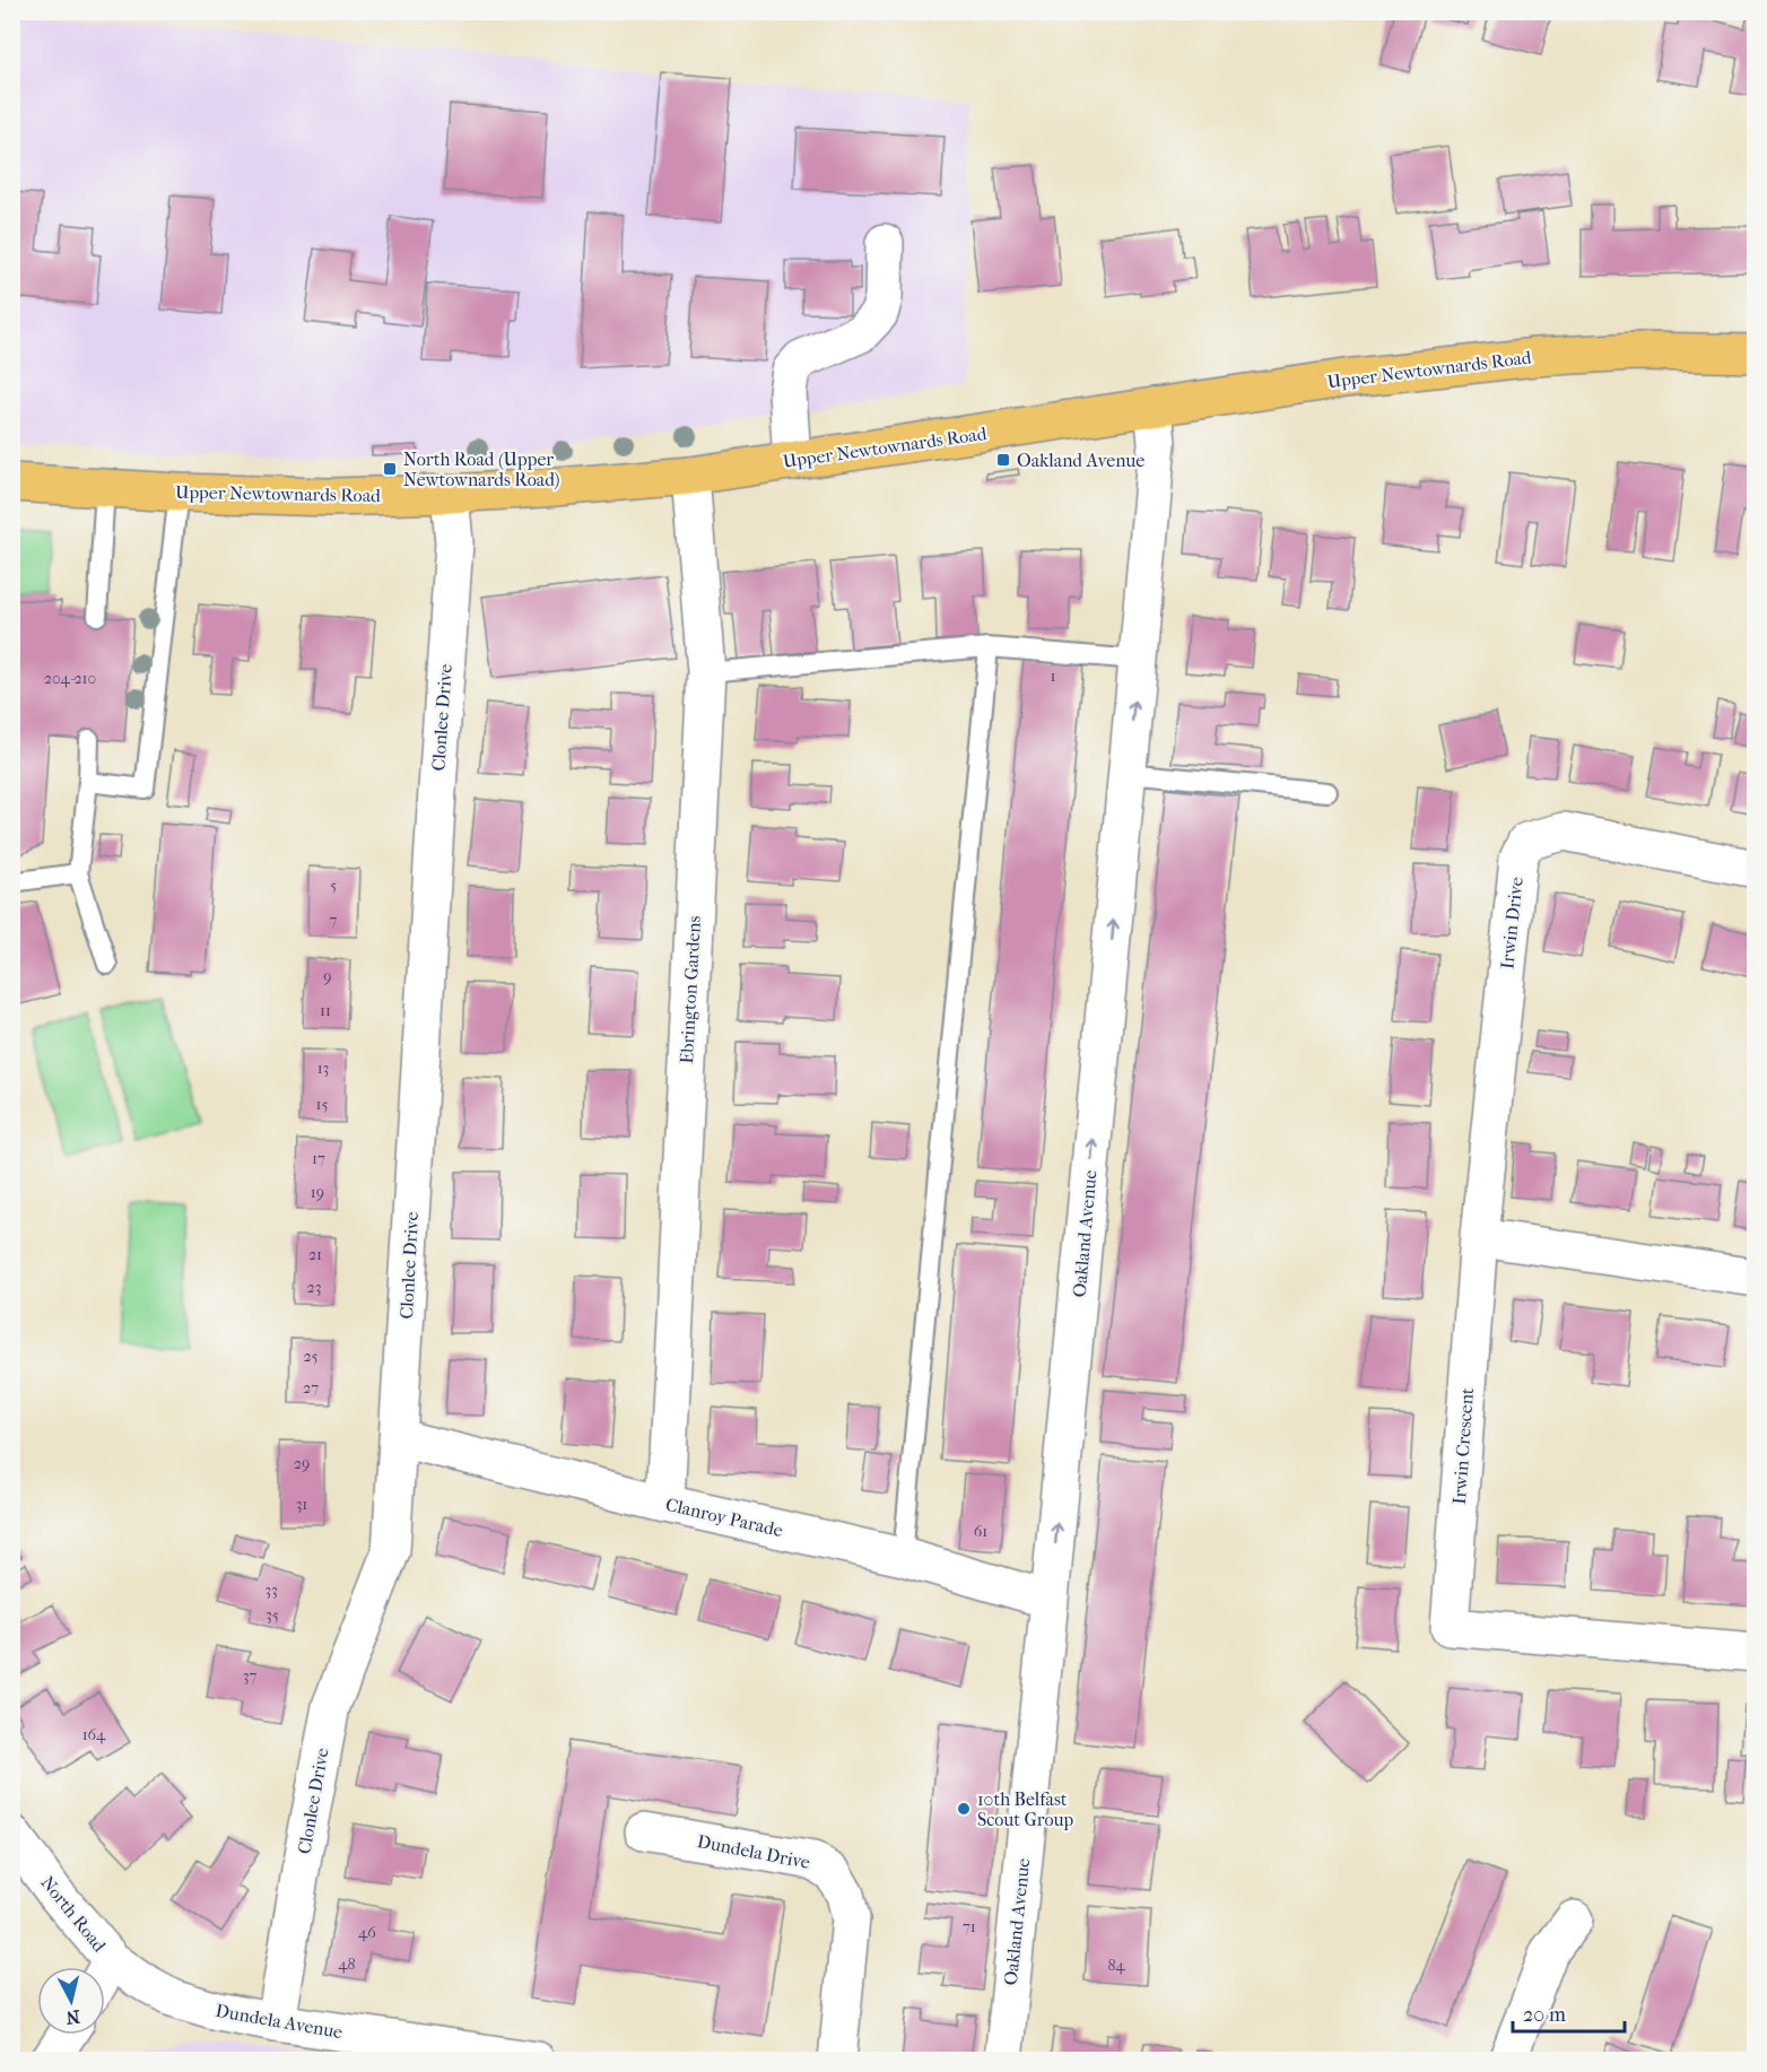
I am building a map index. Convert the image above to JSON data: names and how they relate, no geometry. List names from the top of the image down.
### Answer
{
  "streets": {
    "main road": ["Upper Newtownards Road"],
    "street": [
      "Clonlee Drive",
      "Irwin Drive",
      "Ebrington Gardens",
      "Oakland Avenue",
      "Irwin Crescent",
      "Clanroy Parade",
      "Dundela Drive",
      "North Road",
      "Dundela Avenue"
    ]
  },
  "crossings": [
    ["Upper Newtownards Road", "Clonlee Drive"],
    ["Upper Newtownards Road", "Ebrington Gardens"],
    ["Upper Newtownards Road", "Oakland Avenue"],
    ["Clonlee Drive", "Clanroy Parade"],
    ["Clonlee Drive", "Dundela Avenue"],
    ["Irwin Drive", "Irwin Crescent"],
    ["Ebrington Gardens", "Clanroy Parade"],
    ["Oakland Avenue", "Clanroy Parade"],
    ["North Road", "Dundela Avenue"]
  ],
  "one_way": ["Oakland Avenue"],
  "places": {
    "transit": ["Oakland Avenue", "North Road (Upper Newtownards Road)"],
    "other": ["10th Belfast Scout Group"]
  },
  "house_numbers": [
    "1",
    "204-210",
    "5",
    "7",
    "9",
    "11",
    "13",
    "15",
    "17",
    "19",
    "21",
    "23",
    "25",
    "27",
    "29",
    "31",
    "61",
    "33",
    "35",
    "37",
    "164",
    "71",
    "46",
    "48",
    "84"
  ],
  "scale_bar": "20 m",
  "north": "bottom"
}
